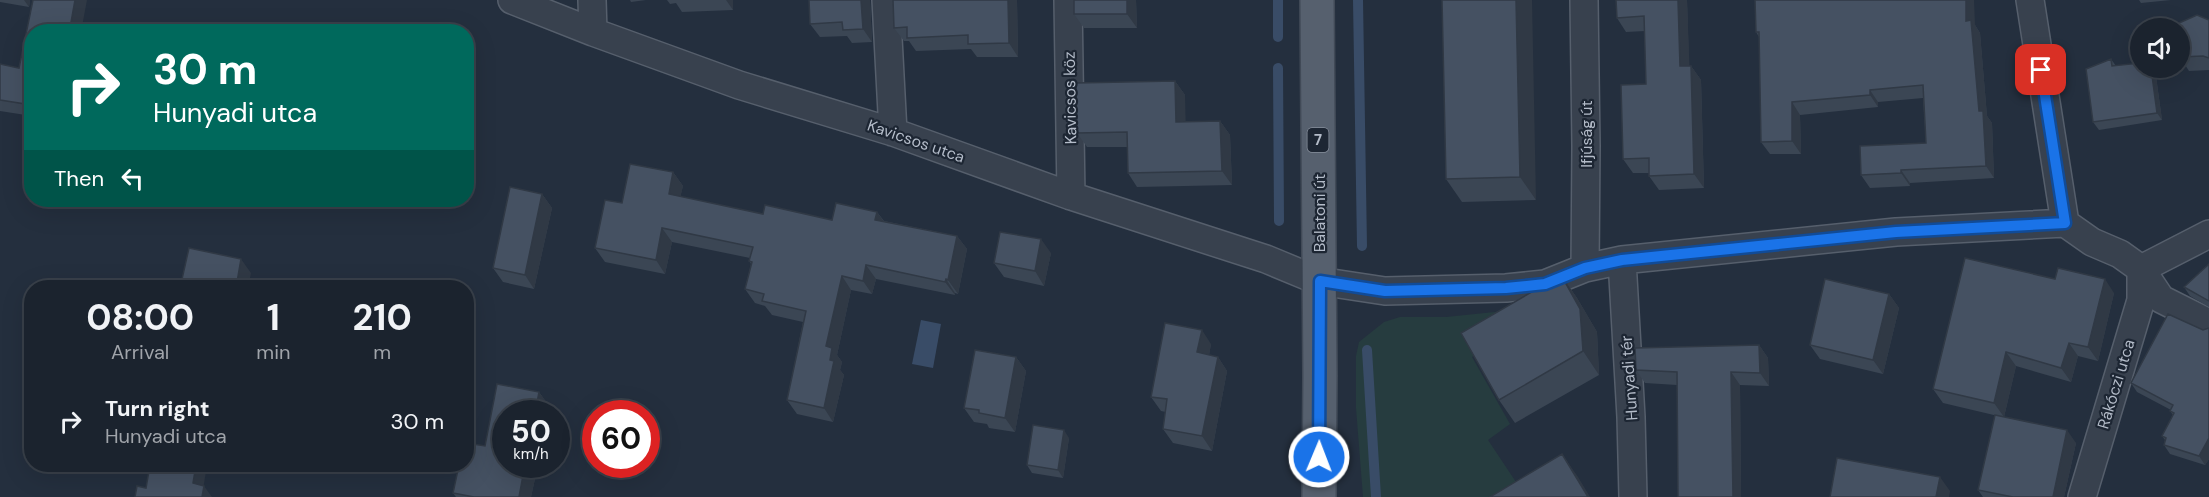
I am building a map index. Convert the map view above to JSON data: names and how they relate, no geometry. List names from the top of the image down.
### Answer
{
  "streets": {
    "main road": ["7", "Balatoni út"],
    "street": [
      "Kavicsos köz",
      "Ifjúság út",
      "Kavicsos utca",
      "Hunyadi tér",
      "Rákóczi utca"
    ]
  },
  "crossings": [
    ["Kavicsos köz", "Kavicsos utca"],
    ["Ifjúság út", "Kavicsos utca"],
    ["Kavicsos utca", "Balatoni út"],
    ["Kavicsos utca", "Hunyadi tér"]
  ],
  "page": {
    "turn": ["30 m", "Hunyadi utca"],
    "then": "Then",
    "eta": [
      "08:00",
      "Arrival",
      "1",
      "min",
      "210",
      "m"
    ],
    "list": [
      {
        "name": "Turn right",
        "note": "Hunyadi utca",
        "value": "30 m"
      }
    ],
    "speed": "50 km/h",
    "limit": "60"
  }
}
